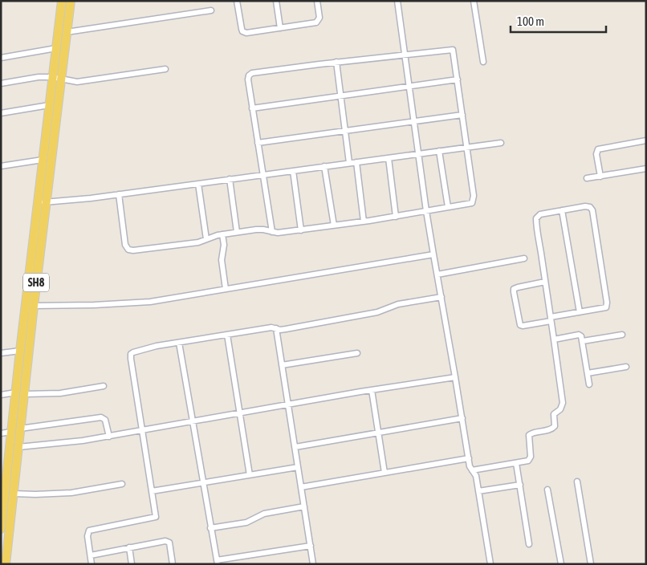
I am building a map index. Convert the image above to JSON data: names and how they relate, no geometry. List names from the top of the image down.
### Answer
{
  "streets": {
    "main road": ["SH8"]
  },
  "scale_bar": "100 m"
}
